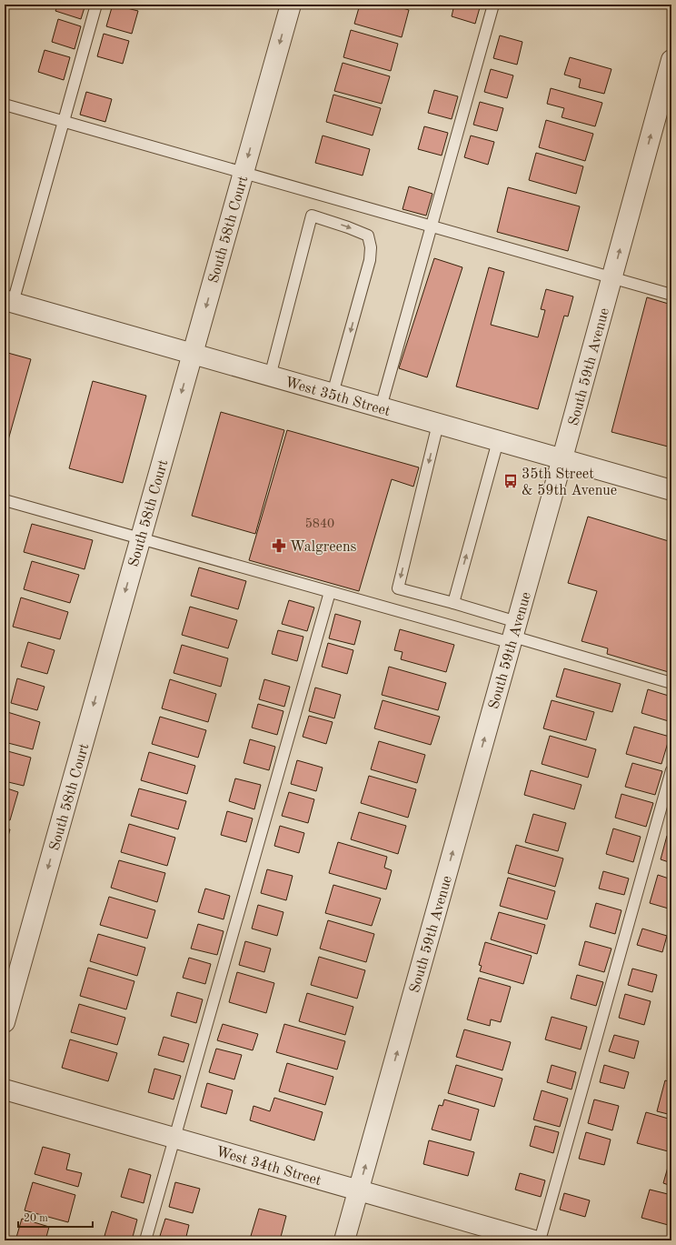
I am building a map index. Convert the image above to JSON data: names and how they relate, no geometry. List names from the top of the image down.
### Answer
{
  "streets": {
    "street": [
      "South 58th Court",
      "South 59th Avenue",
      "West 35th Street",
      "West 34th Street"
    ]
  },
  "crossings": [
    ["South 58th Court", "West 35th Street"],
    ["South 59th Avenue", "West 35th Street"],
    ["South 59th Avenue", "West 34th Street"]
  ],
  "one_way": ["South 58th Court", "South 59th Avenue"],
  "places": {
    "bus stop": ["35th Street & 59th Avenue"],
    "pharmacy": ["Walgreens"]
  },
  "house_numbers": ["5840"],
  "scale_bar": "20 m"
}
